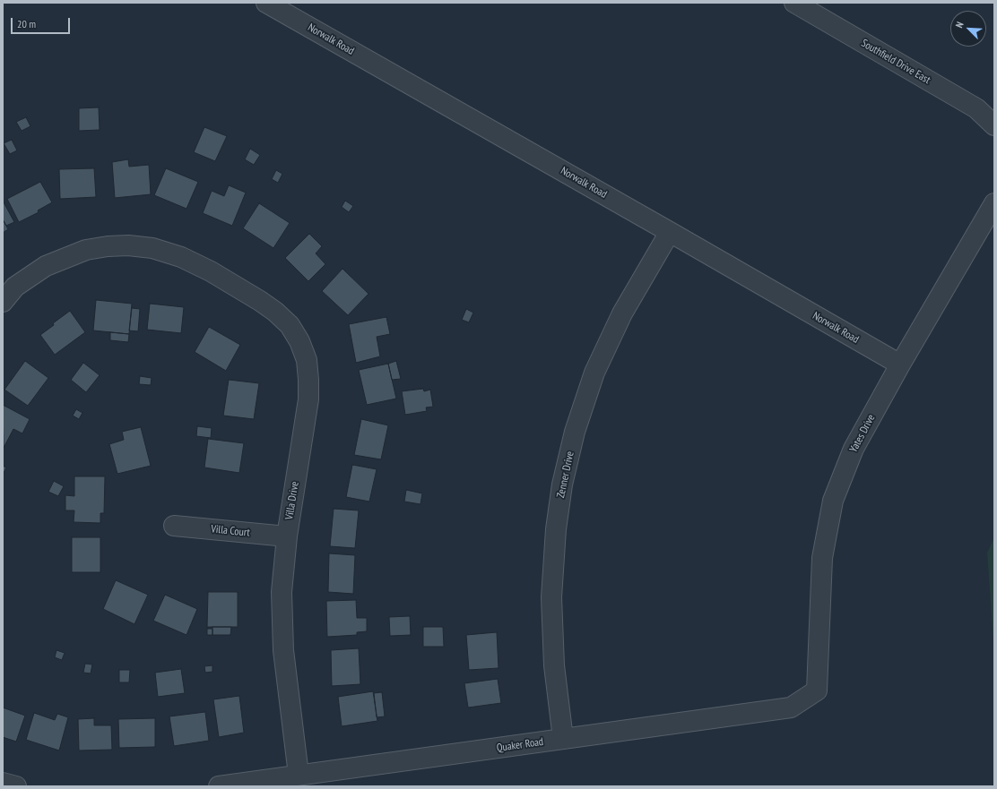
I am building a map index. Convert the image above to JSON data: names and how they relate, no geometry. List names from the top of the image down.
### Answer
{
  "streets": {
    "street": [
      "Norwalk Road",
      "Southfield Drive East",
      "Yates Drive",
      "Zenner Drive",
      "Villa Drive",
      "Villa Court",
      "Quaker Road"
    ]
  },
  "crossings": [
    ["Norwalk Road", "Yates Drive"],
    ["Norwalk Road", "Zenner Drive"],
    ["Yates Drive", "Quaker Road"],
    ["Zenner Drive", "Quaker Road"],
    ["Villa Drive", "Villa Court"],
    ["Villa Drive", "Quaker Road"]
  ],
  "scale_bar": "20 m",
  "north": "top left"
}
